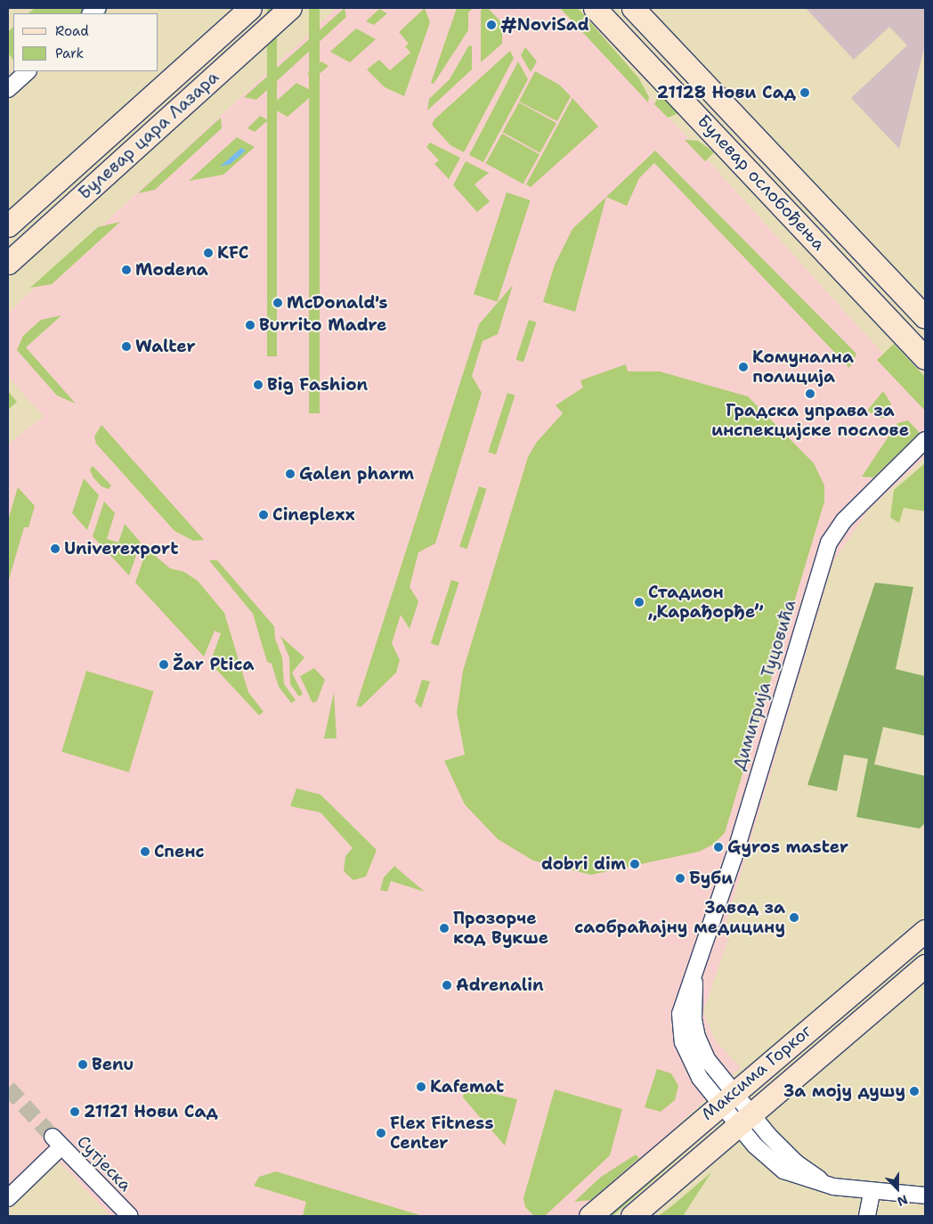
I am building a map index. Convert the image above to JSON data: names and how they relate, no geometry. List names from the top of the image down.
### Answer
{
  "streets": {
    "main road": ["Булевар цара Лазара", "Булевар ослобођења", "Максима Горког"],
    "street": ["Димитрија Туцовића", "Сутјеска"]
  },
  "crossings": [
    ["Димитрија Туцовића", "Максима Горког"]
  ],
  "places": [
    "#NoviSad",
    "21128 Нови Сад",
    "KFC",
    "Modena",
    "McDonald's",
    "Burrito Madre",
    "Walter",
    "Комунална полиција",
    "Big Fashion",
    "Градска управа за инспекцијске послове",
    "Galen pharm",
    "Cineplexx",
    "Univerexport",
    "Стадион „Карађорђе”",
    "Žar Ptica",
    "Gyros master",
    "Спенс",
    "dobri dim",
    "Буби",
    "Завод за саобраћајну медицину",
    "Прозорче код Вукше",
    "Adrenalin",
    "Benu",
    "Kafemat",
    "За моју душу",
    "21121 Нови Сад",
    "Flex Fitness Center"
  ],
  "legend": ["Road", "Park"],
  "north": "bottom"
}
